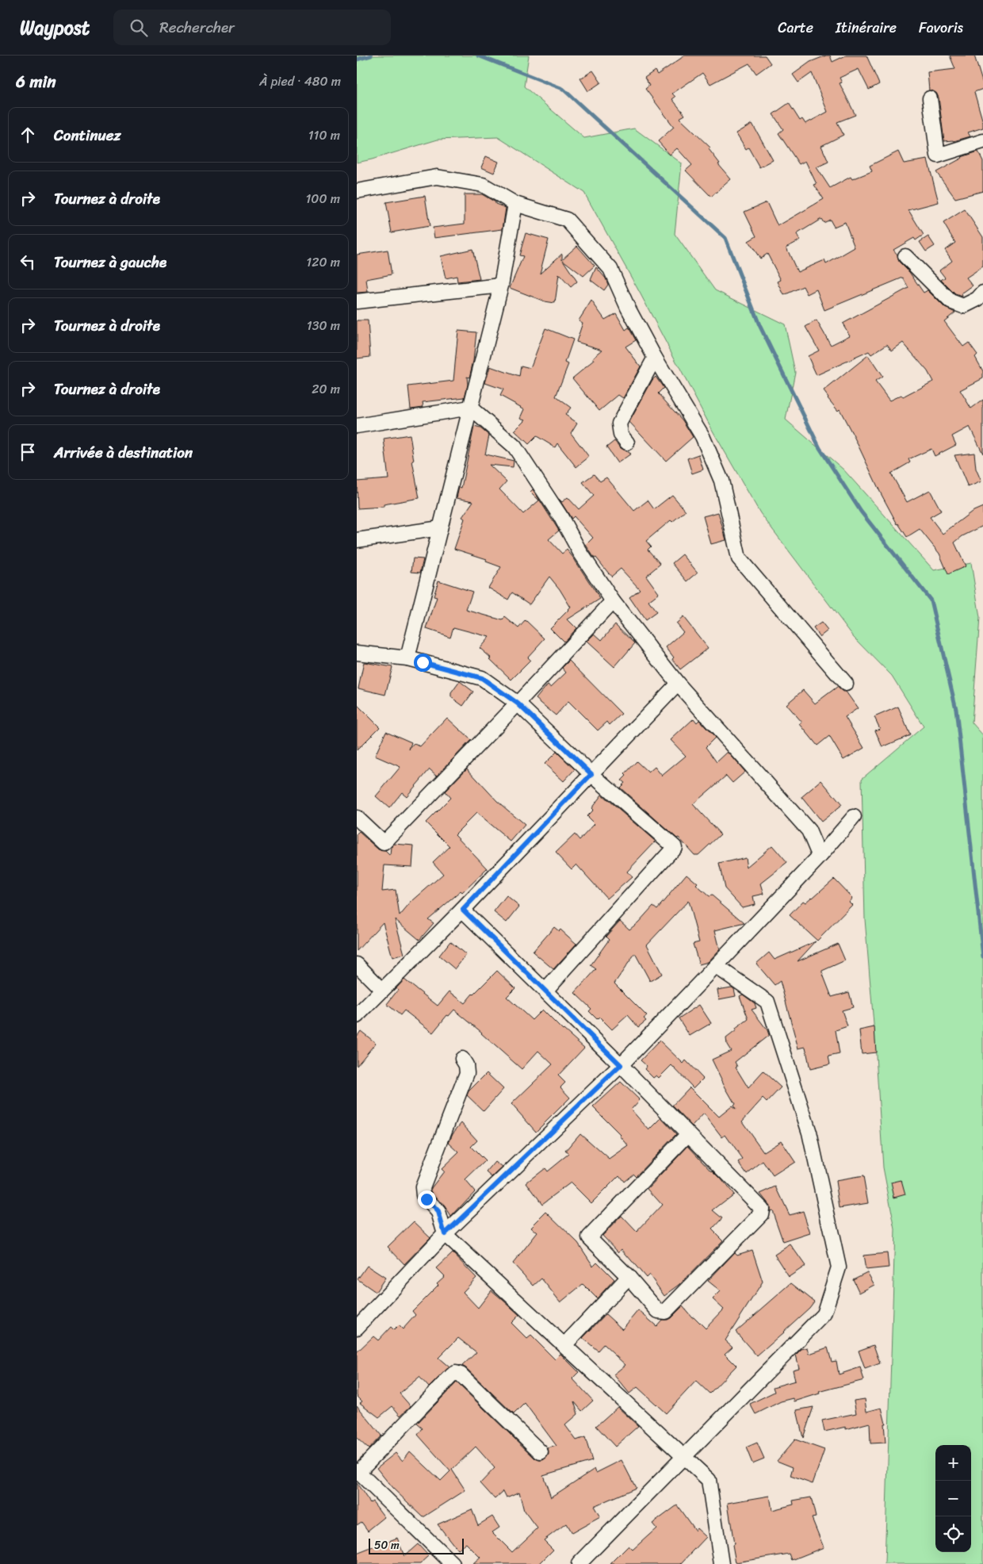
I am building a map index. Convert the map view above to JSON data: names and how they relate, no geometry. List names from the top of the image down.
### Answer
{
  "scale_bar": "50 m",
  "page": {
    "header": "Waypost",
    "search": "Rechercher",
    "nav": ["Carte", "Itinéraire", "Favoris"],
    "heading": ["6 min", "À pied · 480 m"],
    "list": [
      ["Continuez", "110 m"],
      ["Tournez à droite", "100 m"],
      ["Tournez à gauche", "120 m"],
      ["Tournez à droite", "130 m"],
      ["Tournez à droite", "20 m"],
      "Arrivée à destination"
    ],
    "map_buttons": ["+", "−"],
    "scale": "50 m"
  }
}
